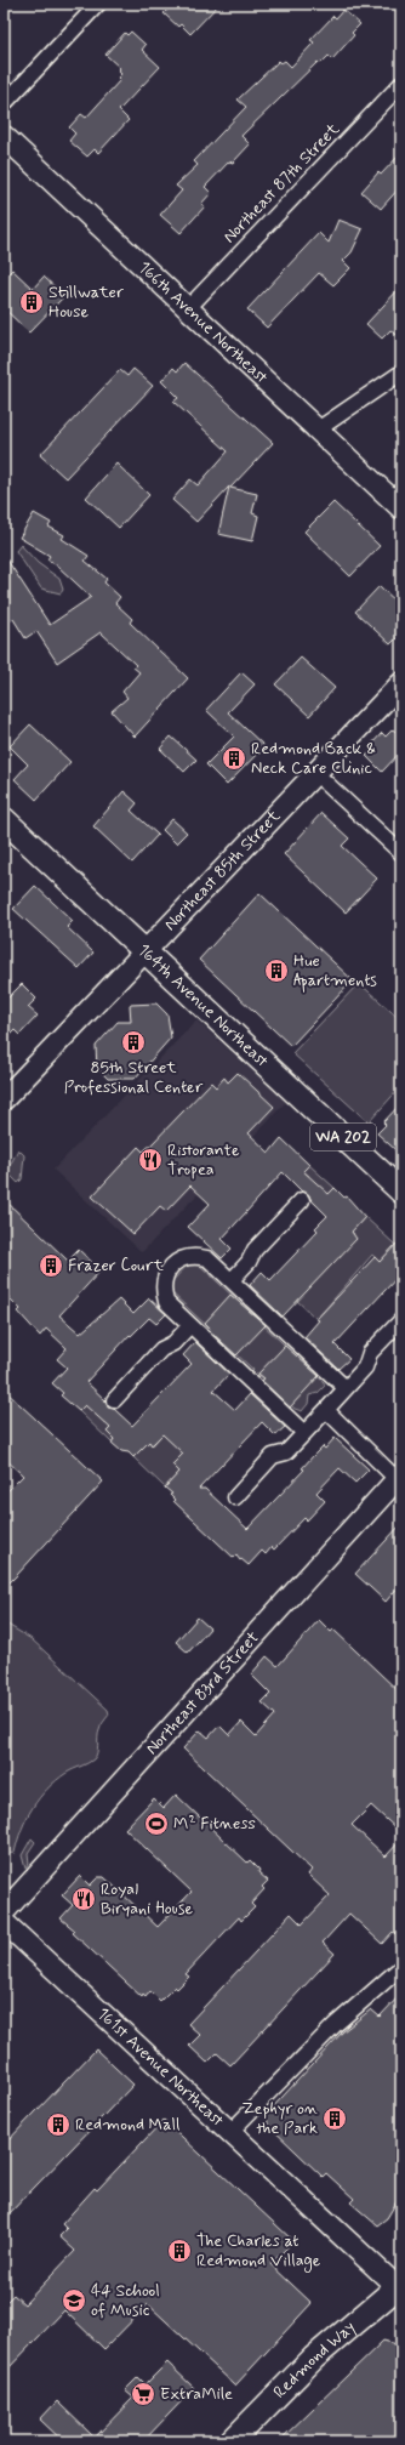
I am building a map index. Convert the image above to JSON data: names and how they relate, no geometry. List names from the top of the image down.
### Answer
{
  "streets": {
    "main road": ["164th Avenue Northeast", "WA 202", "Redmond Way"],
    "street": [
      "Northeast 87th Street",
      "166th Avenue Northeast",
      "Northeast 85th Street",
      "Northeast 83rd Street",
      "161st Avenue Northeast"
    ]
  },
  "crossings": [
    ["Northeast 87th Street", "166th Avenue Northeast"],
    ["Northeast 85th Street", "164th Avenue Northeast"],
    ["161st Avenue Northeast", "Redmond Way"]
  ],
  "places": {
    "building": [
      "Stillwater House",
      "Redmond Back & Neck Care Clinic",
      "Hue Apartments",
      "85th Street Professional Center",
      "Frazer Court",
      "Zephyr on the Park",
      "Redmond Mall",
      "The Charles at Redmond Village"
    ],
    "restaurant": ["Ristorante Tropea", "Royal Biryani House"],
    "sports": ["M² Fitness"],
    "school or university": ["44 School of Music"],
    "supermarket": ["ExtraMile"]
  }
}
